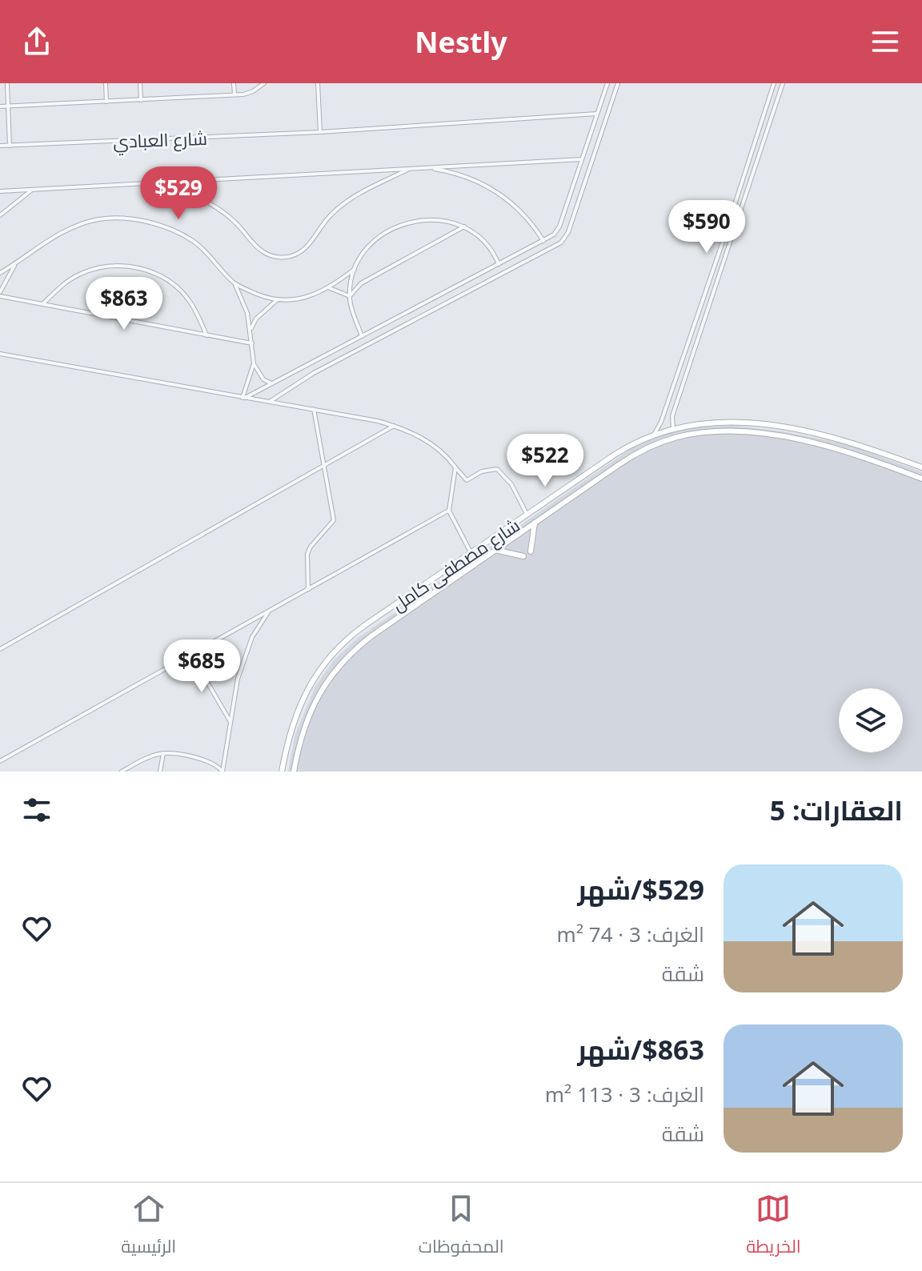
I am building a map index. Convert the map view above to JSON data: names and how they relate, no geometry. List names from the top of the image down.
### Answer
{
  "streets": {
    "street": ["شارع العبادي", "شارع مصطفى كامل"]
  },
  "page": {
    "header": "Nestly",
    "price": [
      "$529",
      "$590",
      "$863",
      "$522",
      "$685"
    ],
    "heading": "العقارات: 5",
    "list": [
      {
        "name": "$529/شهر",
        "note": "الغرف: 3 · 74 m² · شقة"
      },
      {
        "name": "$863/شهر",
        "note": "الغرف: 3 · 113 m² · شقة"
      }
    ],
    "tabs": ["الخريطة", "المحفوظات", "الرئيسية"]
  }
}
